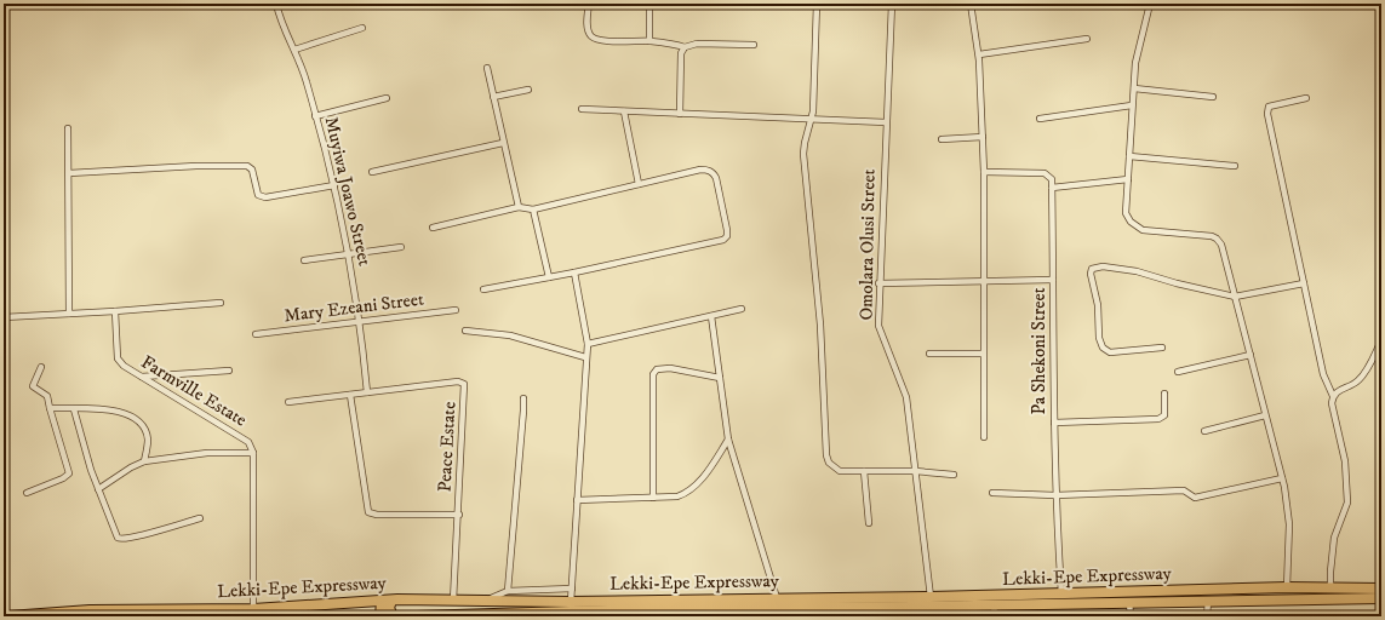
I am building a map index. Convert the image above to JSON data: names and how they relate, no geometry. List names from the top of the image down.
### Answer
{
  "streets": {
    "highway": ["Lekki-Epe Expressway"],
    "street": [
      "Muyiwa Joawo Street",
      "Omolara Olusi Street",
      "Mary Ezeani Street",
      "Pa Shekoni Street",
      "Farmville Estate",
      "Peace Estate"
    ]
  },
  "crossings": [
    ["Muyiwa Joawo Street", "Mary Ezeani Street"],
    ["Muyiwa Joawo Street", "Peace Estate"],
    ["Omolara Olusi Street", "Lekki-Epe Expressway"],
    ["Pa Shekoni Street", "Lekki-Epe Expressway"],
    ["Farmville Estate", "Lekki-Epe Expressway"],
    ["Peace Estate", "Lekki-Epe Expressway"]
  ]
}
